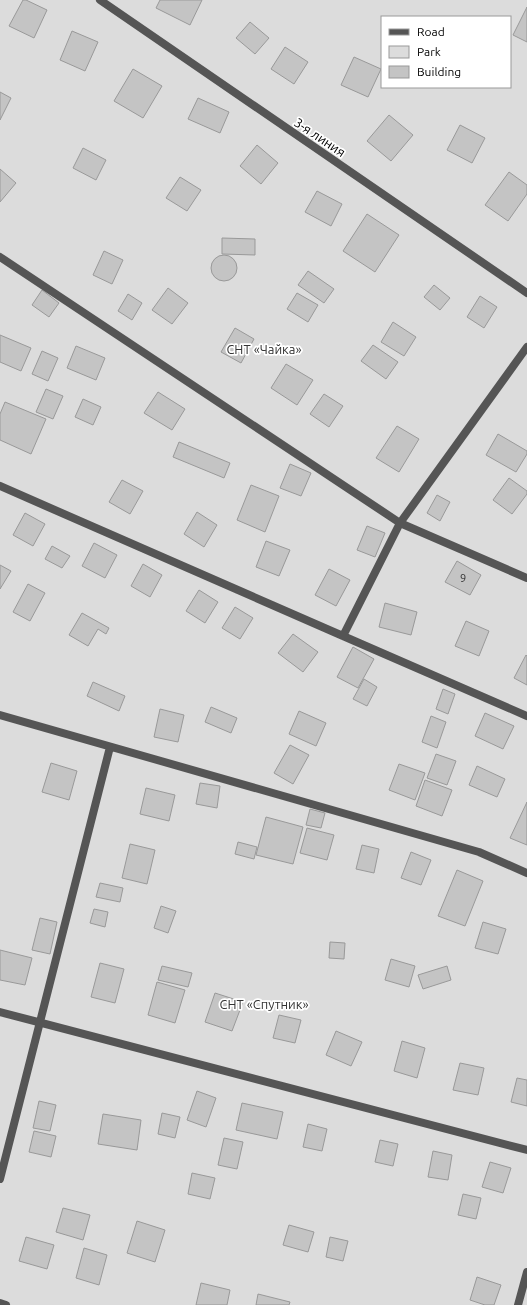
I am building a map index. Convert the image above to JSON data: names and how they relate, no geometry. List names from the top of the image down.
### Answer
{
  "streets": {
    "street": ["3-я линия"]
  },
  "parks": ["СНТ «Чайка»", "СНТ «Спутник»"],
  "house_numbers": ["9"],
  "legend": ["Road", "Park", "Building"]
}
